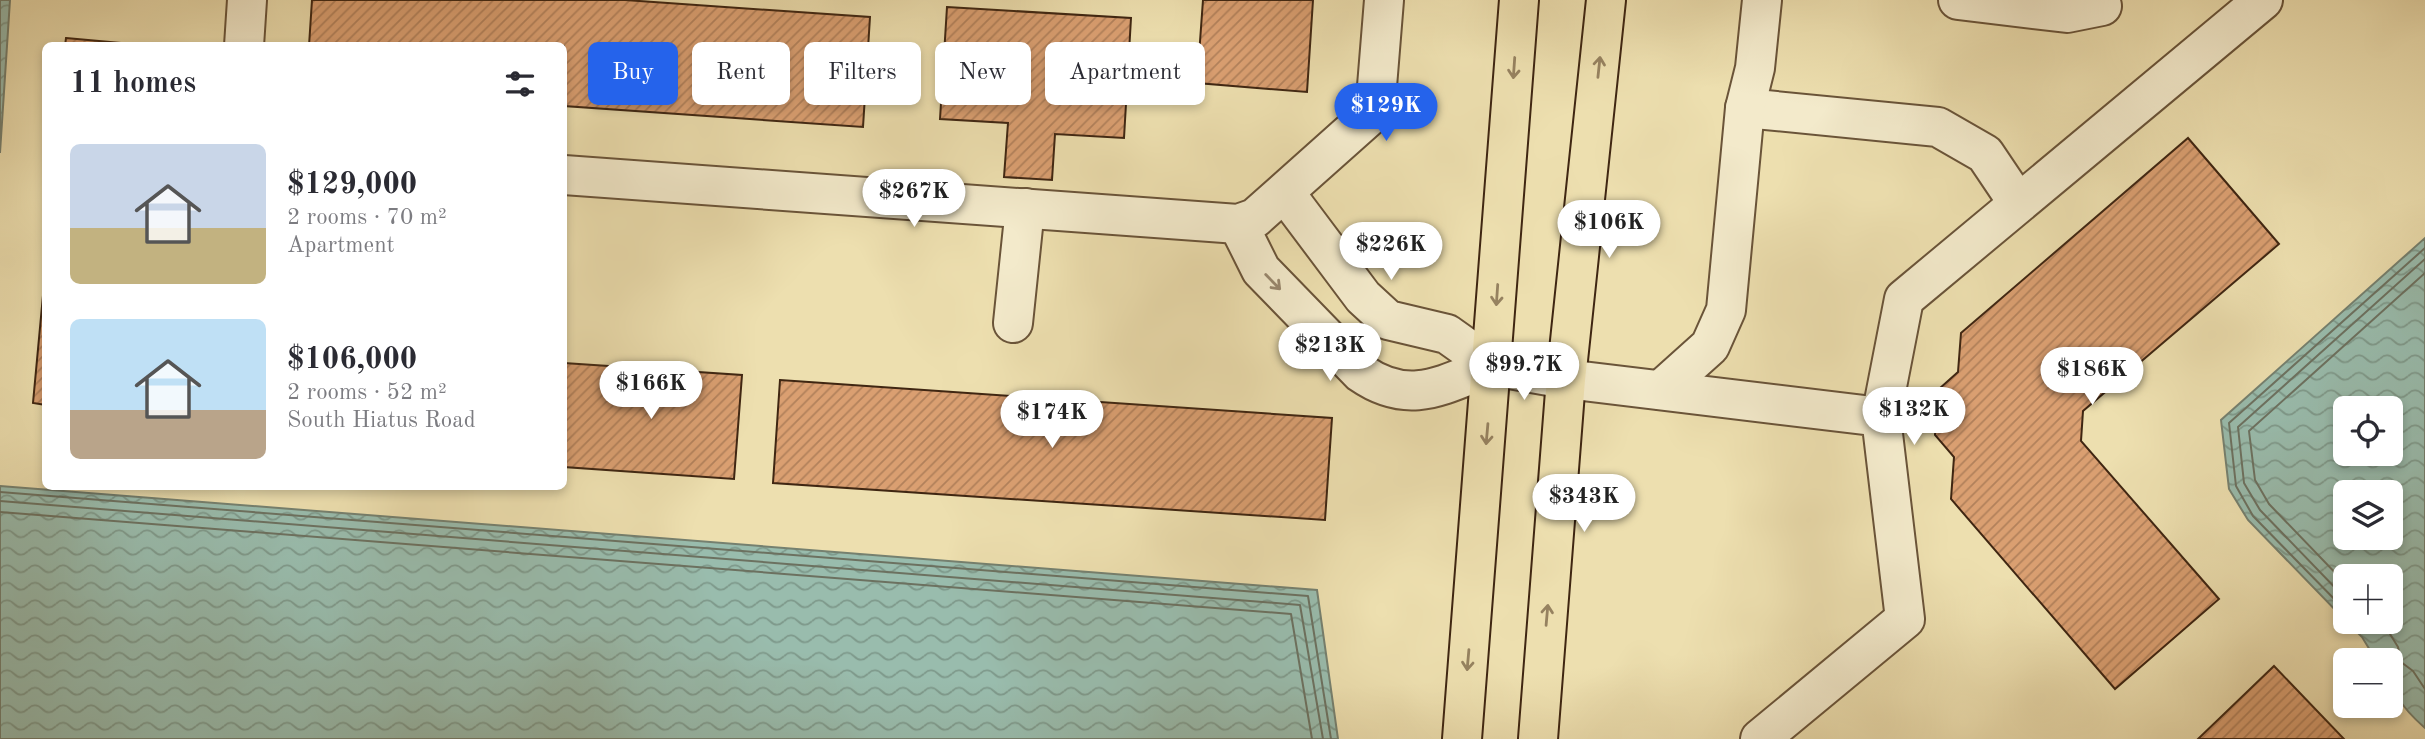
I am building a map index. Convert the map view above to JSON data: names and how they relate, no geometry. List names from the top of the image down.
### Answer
{
  "page": {
    "chip": [
      "Buy",
      "Rent",
      "Filters",
      "New",
      "Apartment"
    ],
    "heading": "11 homes",
    "price": [
      "$129K",
      "$267K",
      "$106K",
      "$226K",
      "$213K",
      "$99.7K",
      "$186K",
      "$166K",
      "$132K",
      "$174K",
      "$343K"
    ],
    "list": [
      {
        "name": "$129,000",
        "note": "2 rooms · 70 m² · Apartment"
      },
      {
        "name": "$106,000",
        "note": "2 rooms · 52 m² · South Hiatus Road"
      }
    ],
    "map_buttons": ["+", "−"]
  }
}
